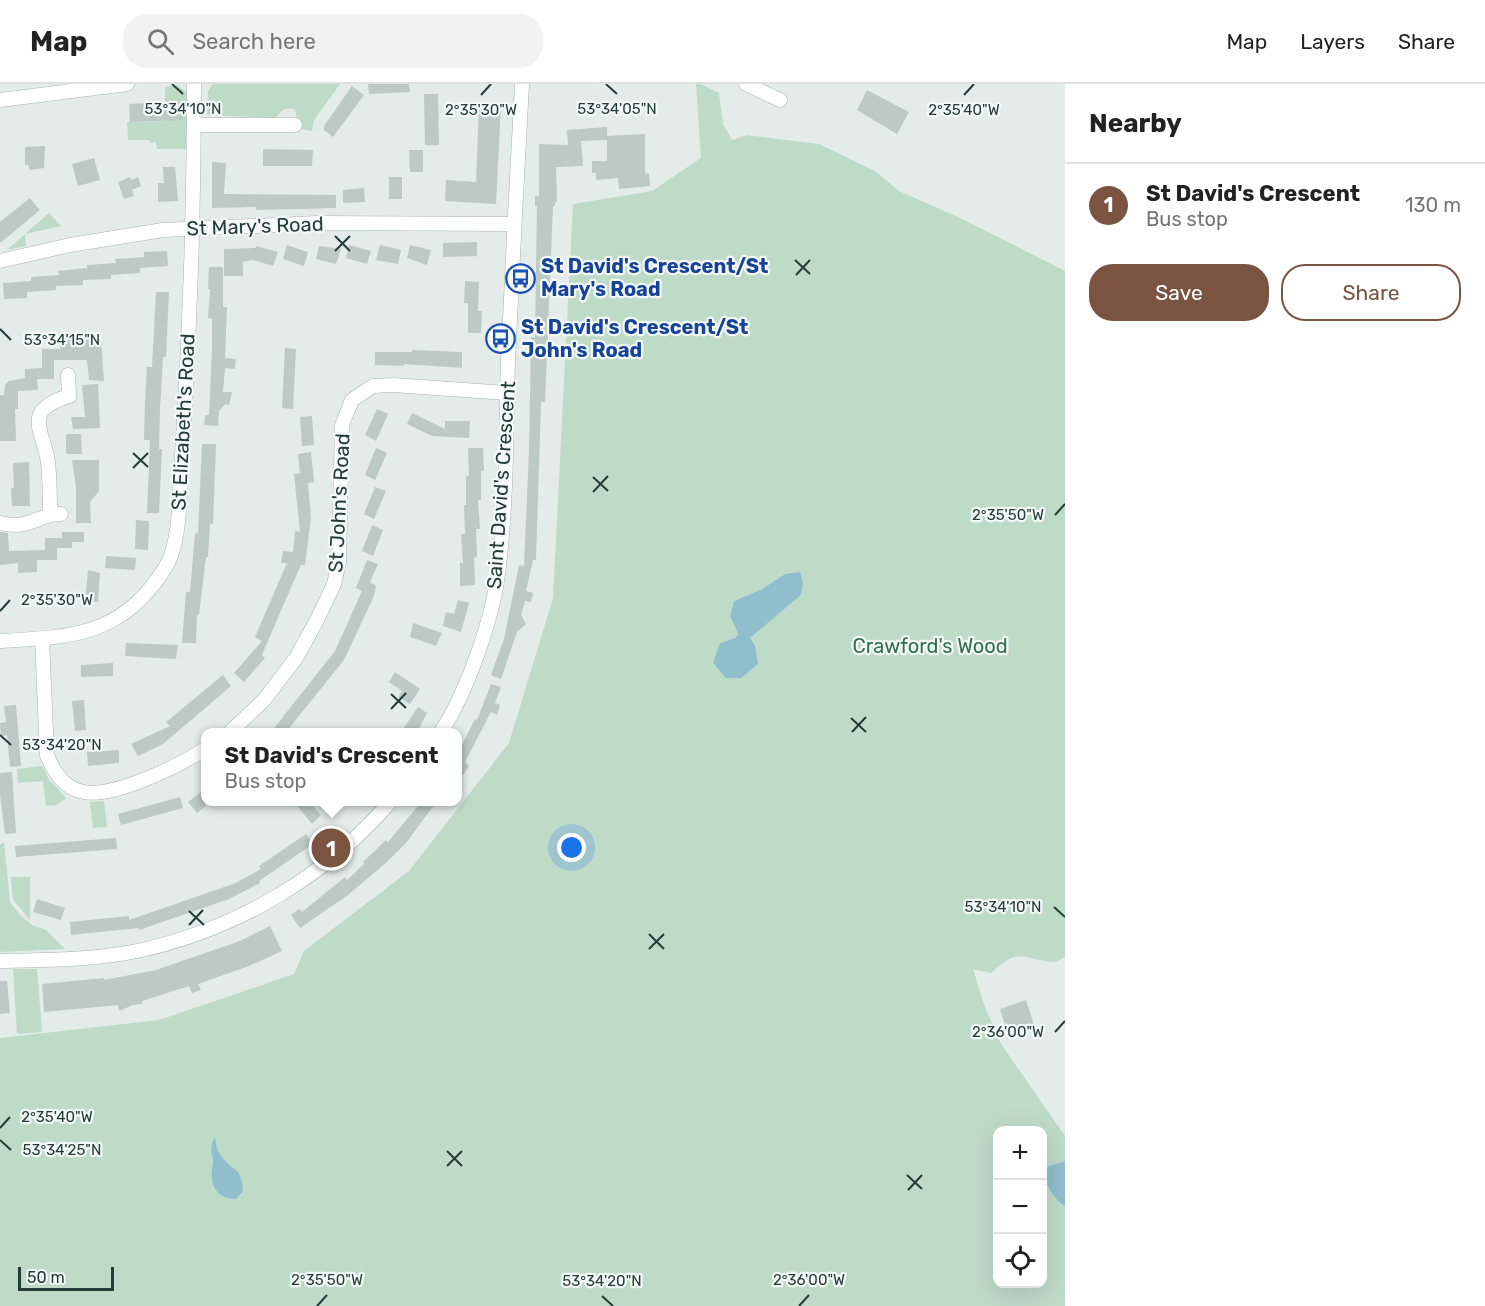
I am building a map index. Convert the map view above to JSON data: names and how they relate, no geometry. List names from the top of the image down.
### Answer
{
  "streets": {
    "street": [
      "St Mary's Road",
      "St Elizabeth's Road",
      "Saint David's Crescent",
      "St John's Road"
    ]
  },
  "crossings": [
    ["St Mary's Road", "St Elizabeth's Road"],
    ["St Mary's Road", "Saint David's Crescent"],
    ["Saint David's Crescent", "St John's Road"]
  ],
  "parks": ["Crawford's Wood"],
  "places": {
    "bus stop": ["St David's Crescent/St Mary's Road", "St David's Crescent/St John's Road"]
  },
  "scale_bar": "50 m",
  "page": {
    "header": "Map",
    "search": "Search here",
    "nav": ["Map", "Layers", "Share"],
    "heading": "Nearby",
    "list": [
      {
        "mark": "1",
        "name": "St David's Crescent",
        "note": "Bus stop",
        "value": "130 m"
      }
    ],
    "buttons": ["Save", "Share"],
    "popup": ["St David's Crescent", "Bus stop"],
    "pins": "1",
    "map_buttons": ["+", "−"],
    "scale": "50 m"
  },
  "coordinates": [
    "53°34'10\"N",
    "53°34'05\"N",
    "2°35'30\"W",
    "2°35'40\"W",
    "53°34'15\"N",
    "2°35'50\"W",
    "53°34'20\"N",
    "2°36'00\"W",
    "53°34'25\"N"
  ]
}
